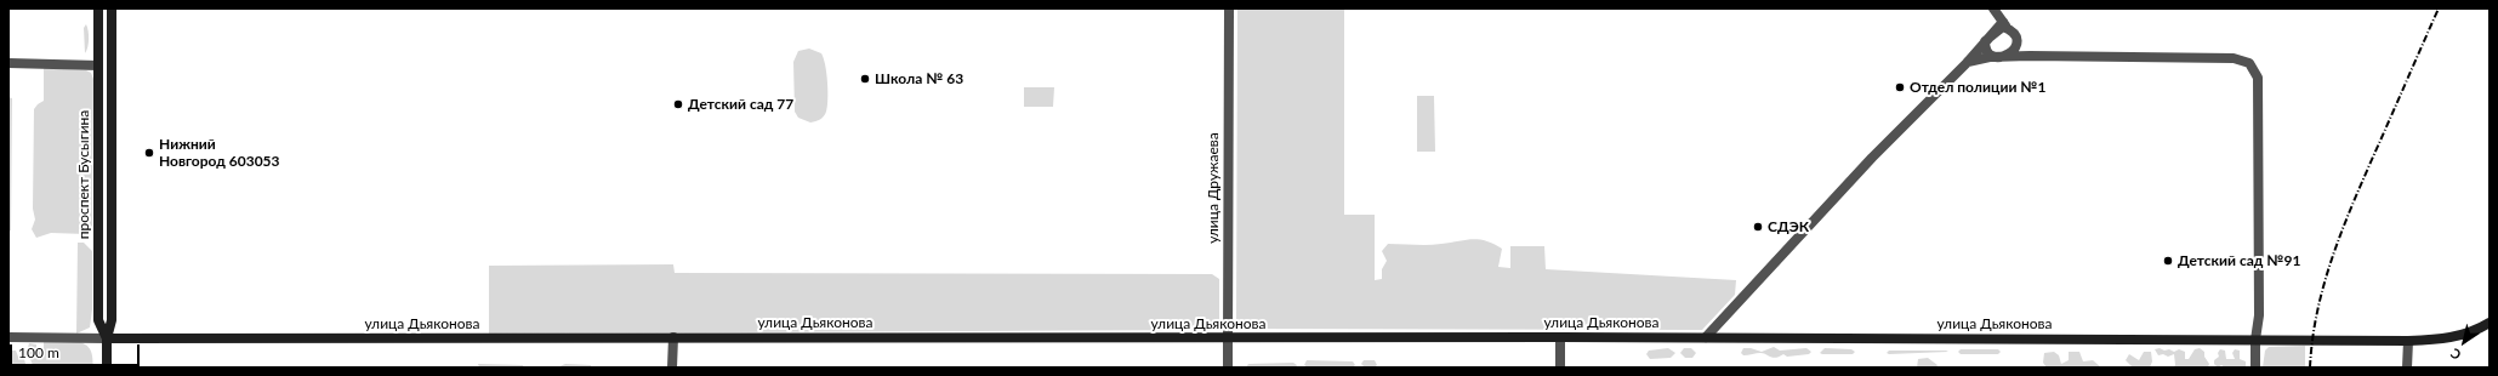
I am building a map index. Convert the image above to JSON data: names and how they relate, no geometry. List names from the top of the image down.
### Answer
{
  "streets": {
    "main road": ["проспект Бусыгина", "улица Дьяконова"],
    "street": ["улица Дружаева"]
  },
  "crossings": [
    ["проспект Бусыгина", "улица Дьяконова"],
    ["улица Дружаева", "улица Дьяконова"]
  ],
  "places": [
    "Школа № 63",
    "Отдел полиции №1",
    "Детский сад 77",
    "Нижний Новгород 603053",
    "СДЭК",
    "Детский сад №91"
  ],
  "scale_bar": "100 m",
  "north": "bottom left"
}
